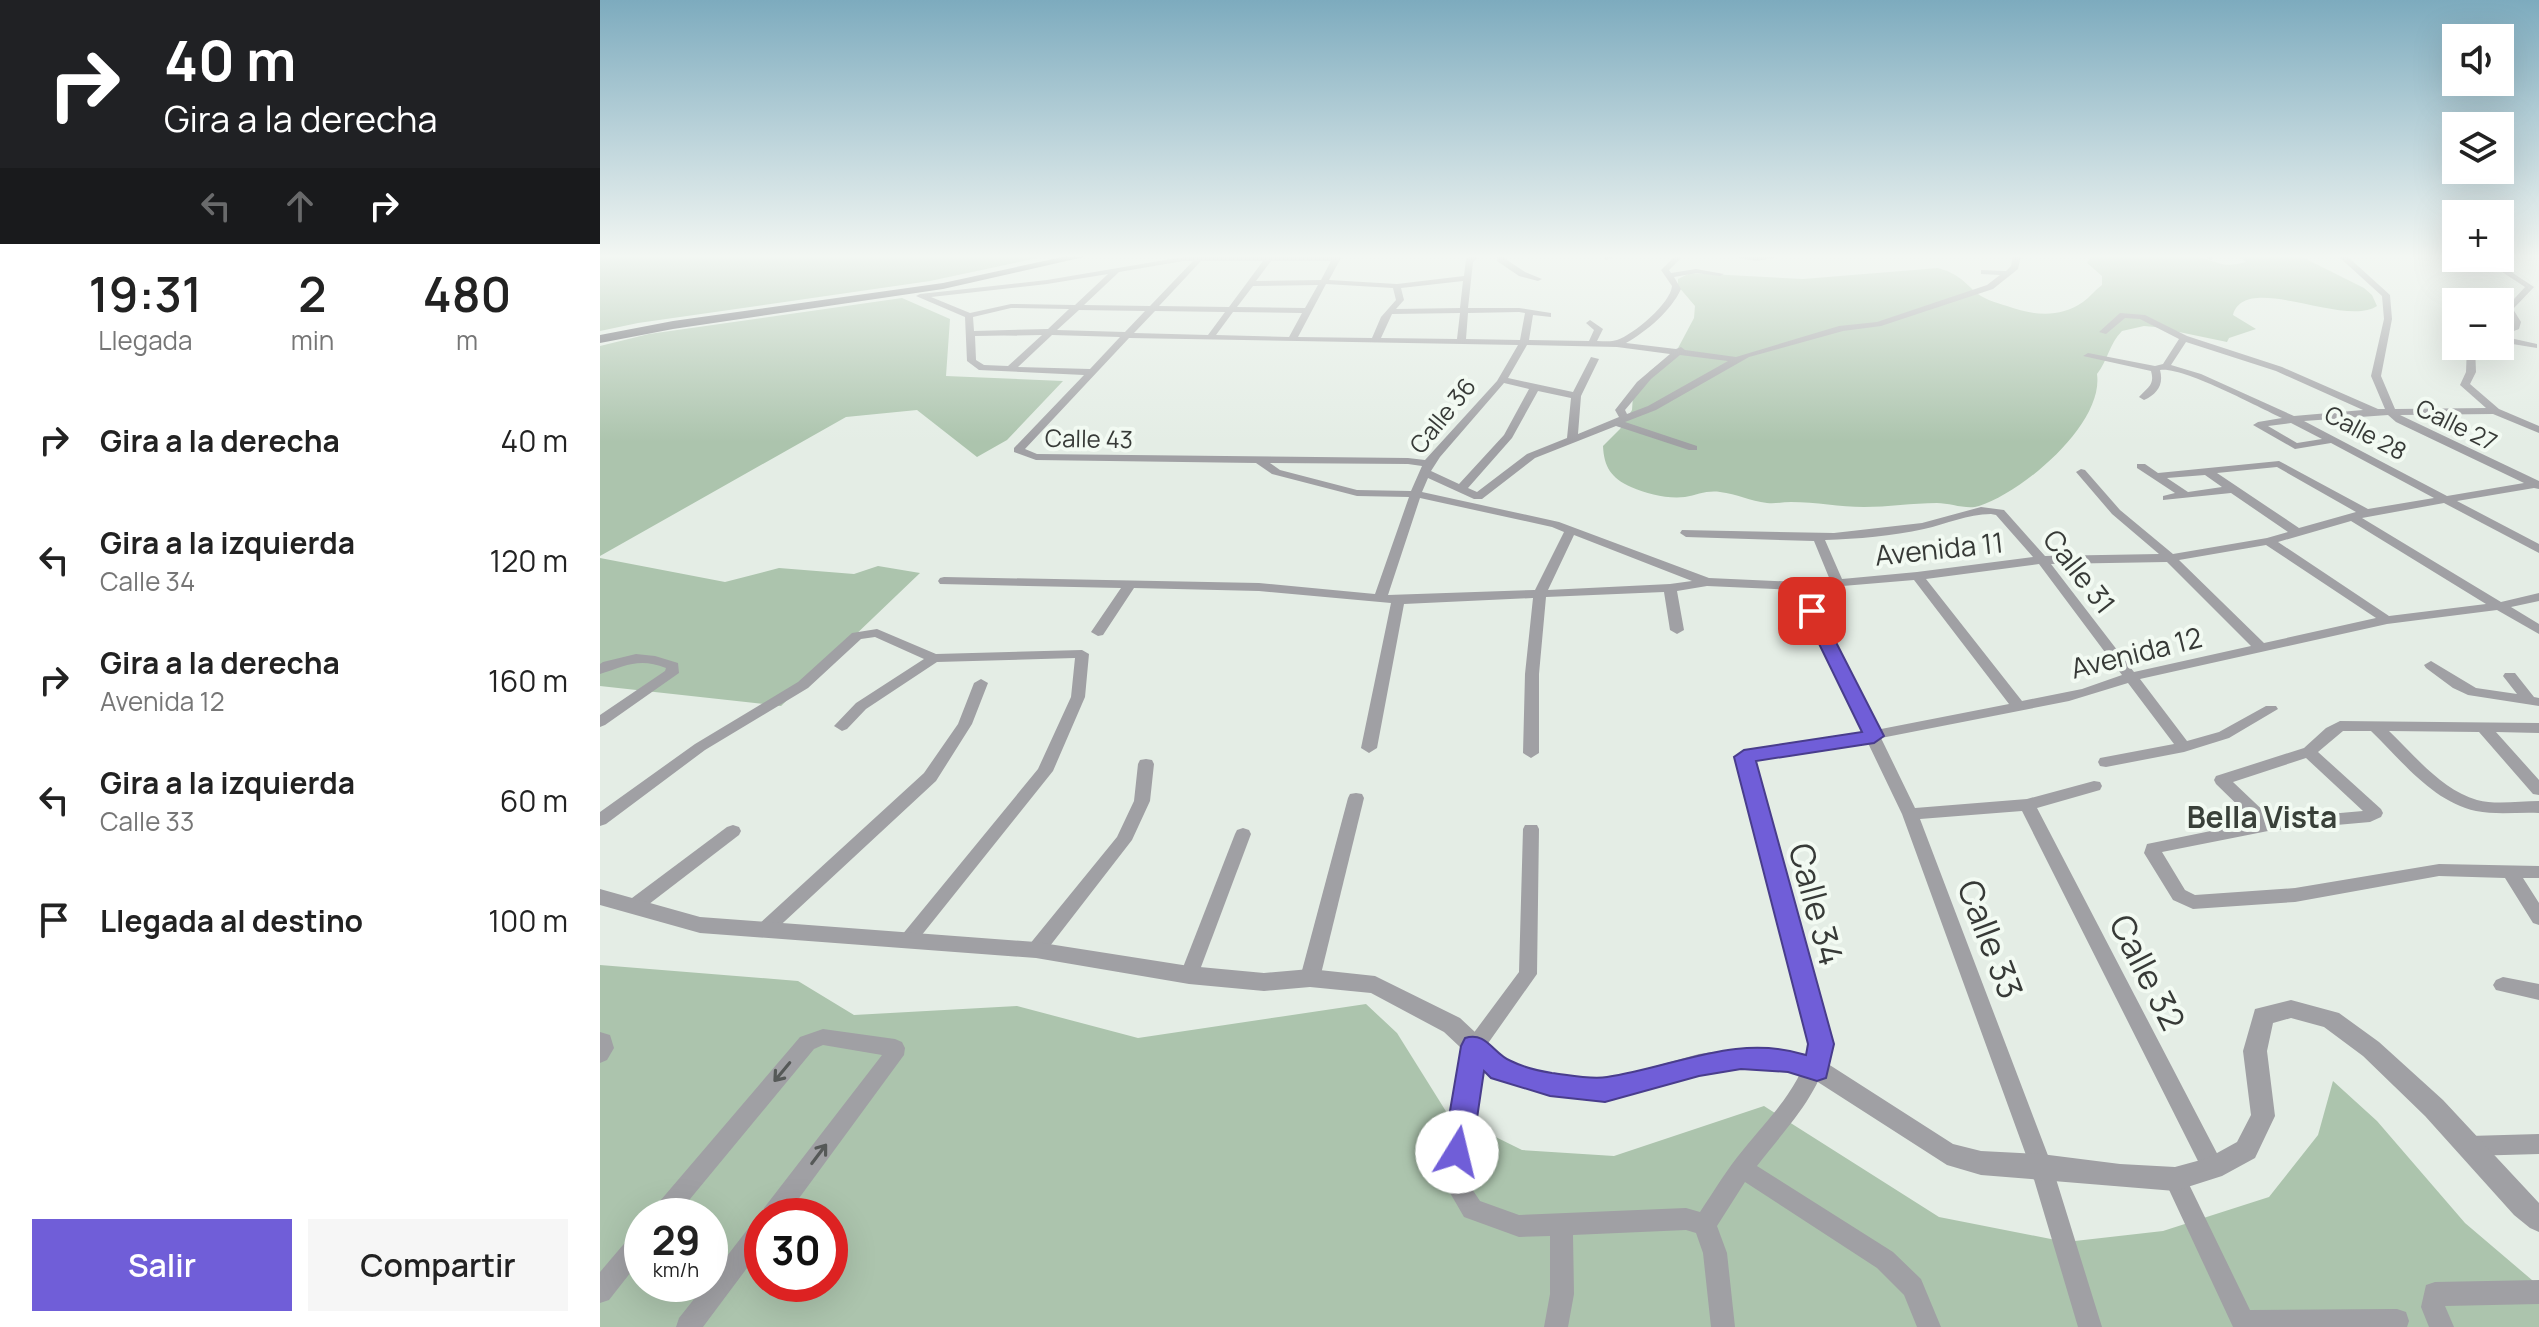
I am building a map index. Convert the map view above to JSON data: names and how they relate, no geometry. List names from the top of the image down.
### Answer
{
  "streets": {
    "street": [
      "Calle 36",
      "Calle 27",
      "Calle 28",
      "Calle 43",
      "Avenida 11",
      "Calle 31",
      "Avenida 12",
      "Calle 34",
      "Calle 33",
      "Calle 32"
    ]
  },
  "crossings": [
    ["Calle 36", "Calle 43"],
    ["Calle 36", "Avenida 11"],
    ["Calle 27", "Avenida 11"],
    ["Calle 28", "Avenida 11"],
    ["Calle 43", "Avenida 11"],
    ["Avenida 11", "Calle 31"],
    ["Avenida 11", "Calle 33"],
    ["Calle 31", "Avenida 12"],
    ["Avenida 12", "Calle 34"],
    ["Avenida 12", "Calle 33"]
  ],
  "districts": ["Bella Vista"],
  "page": {
    "turn": ["40 m", "Gira a la derecha"],
    "map_buttons": ["+", "−"],
    "eta": [
      "19:31",
      "Llegada",
      "2",
      "min",
      "480",
      "m"
    ],
    "list": [
      {
        "name": "Gira a la derecha",
        "value": "40 m"
      },
      {
        "name": "Gira a la izquierda",
        "note": "Calle 34",
        "value": "120 m"
      },
      {
        "name": "Gira a la derecha",
        "note": "Avenida 12",
        "value": "160 m"
      },
      {
        "name": "Gira a la izquierda",
        "note": "Calle 33",
        "value": "60 m"
      },
      {
        "name": "Llegada al destino",
        "value": "100 m"
      }
    ],
    "speed": "29 km/h",
    "limit": "30",
    "buttons": ["Salir", "Compartir"]
  }
}
